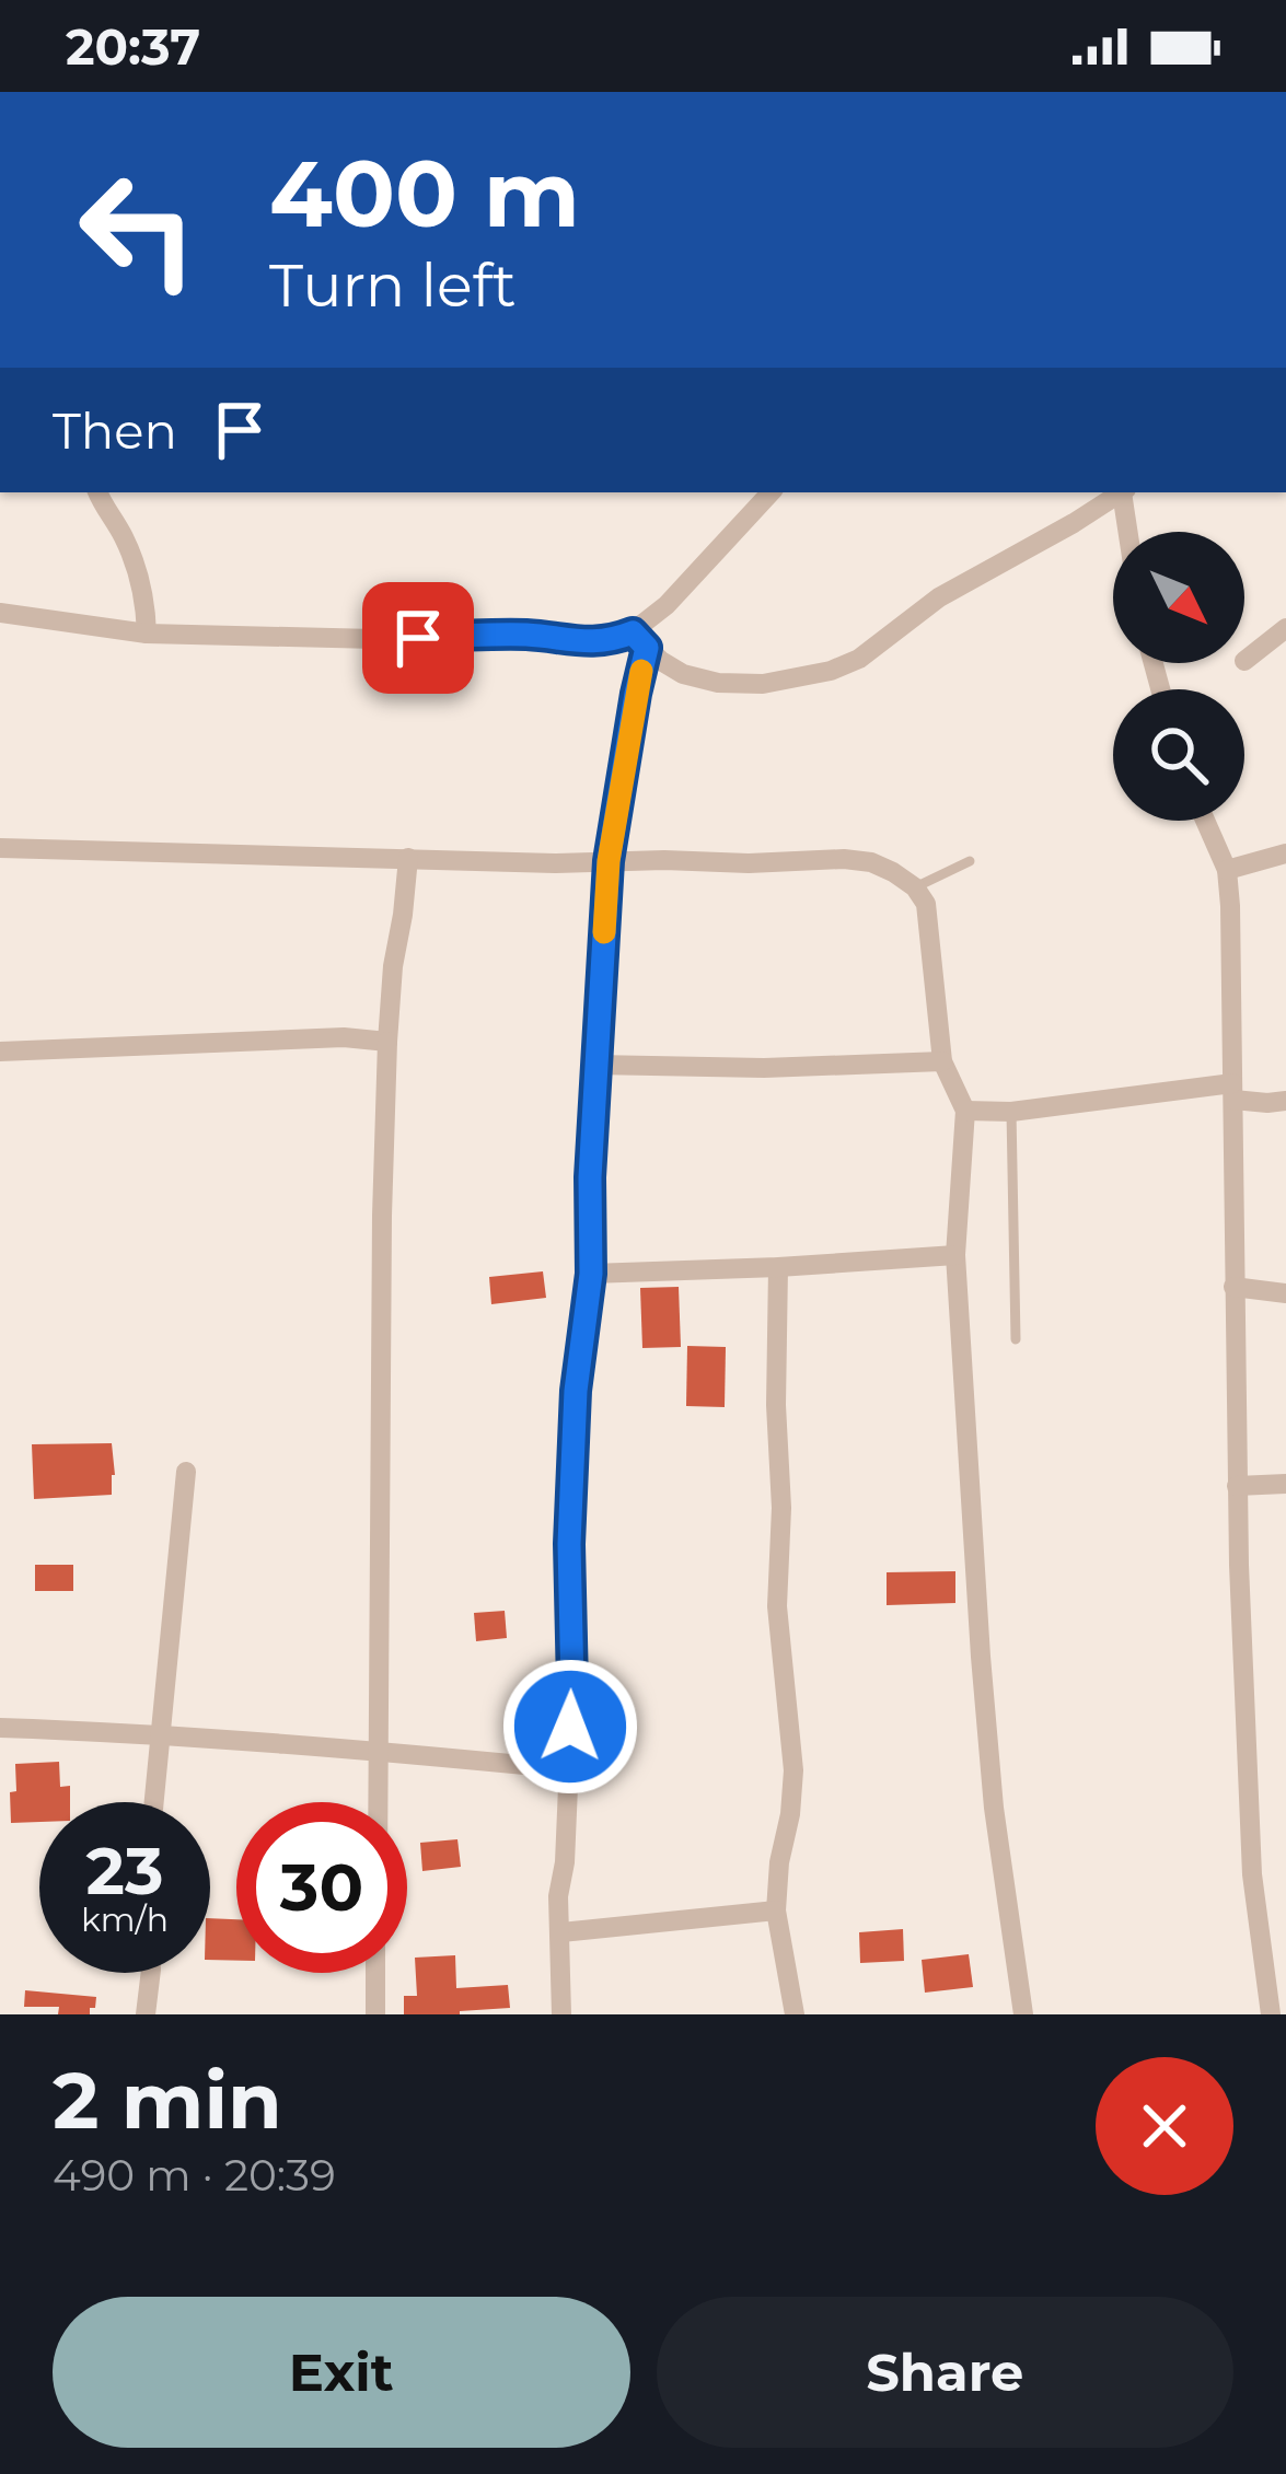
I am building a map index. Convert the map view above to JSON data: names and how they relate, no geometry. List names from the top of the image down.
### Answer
{
  "north": "bottom right",
  "page": {
    "status": "20:37",
    "turn": ["400 m", "Turn left"],
    "then": "Then",
    "speed": "23 km/h",
    "limit": "30",
    "heading": ["2 min", "490 m · 20:39"],
    "buttons": ["Exit", "Share"]
  }
}
